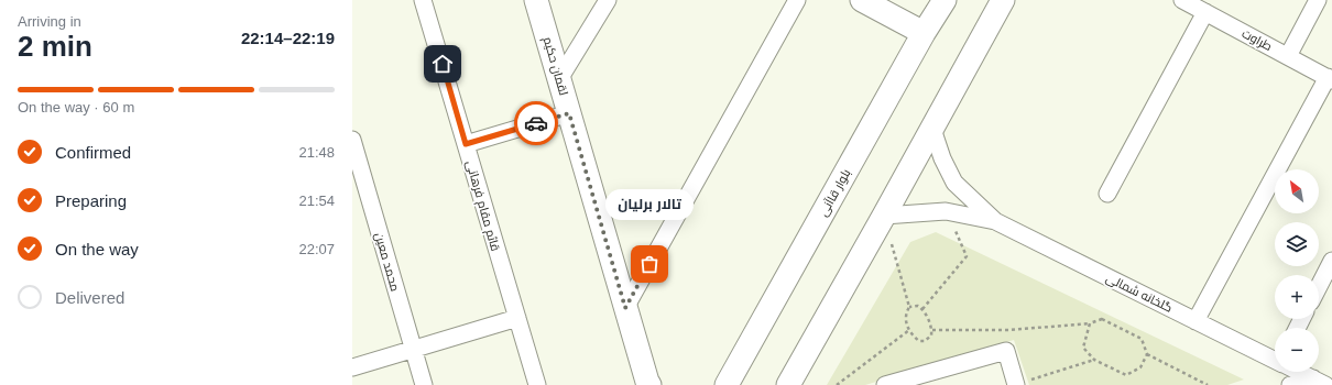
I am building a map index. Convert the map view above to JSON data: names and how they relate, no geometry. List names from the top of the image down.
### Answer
{
  "streets": {
    "main road": ["لقمان حکیم", "بلوار قاآنی"],
    "street": [
      "طراوت",
      "قائم مقام فرهانی",
      "محمد معین",
      "گلخانه شمالی"
    ]
  },
  "places": ["تالار برلیان"],
  "north": "top left",
  "page": {
    "heading": ["2 min", "Arriving in", "22:14–22:19"],
    "bar": "On the way · 60 m",
    "list": [
      ["Confirmed", "21:48"],
      ["Preparing", "21:54"],
      ["On the way", "22:07"],
      "Delivered"
    ],
    "map_buttons": ["+", "−"],
    "bubble": "تالار برلیان"
  }
}
